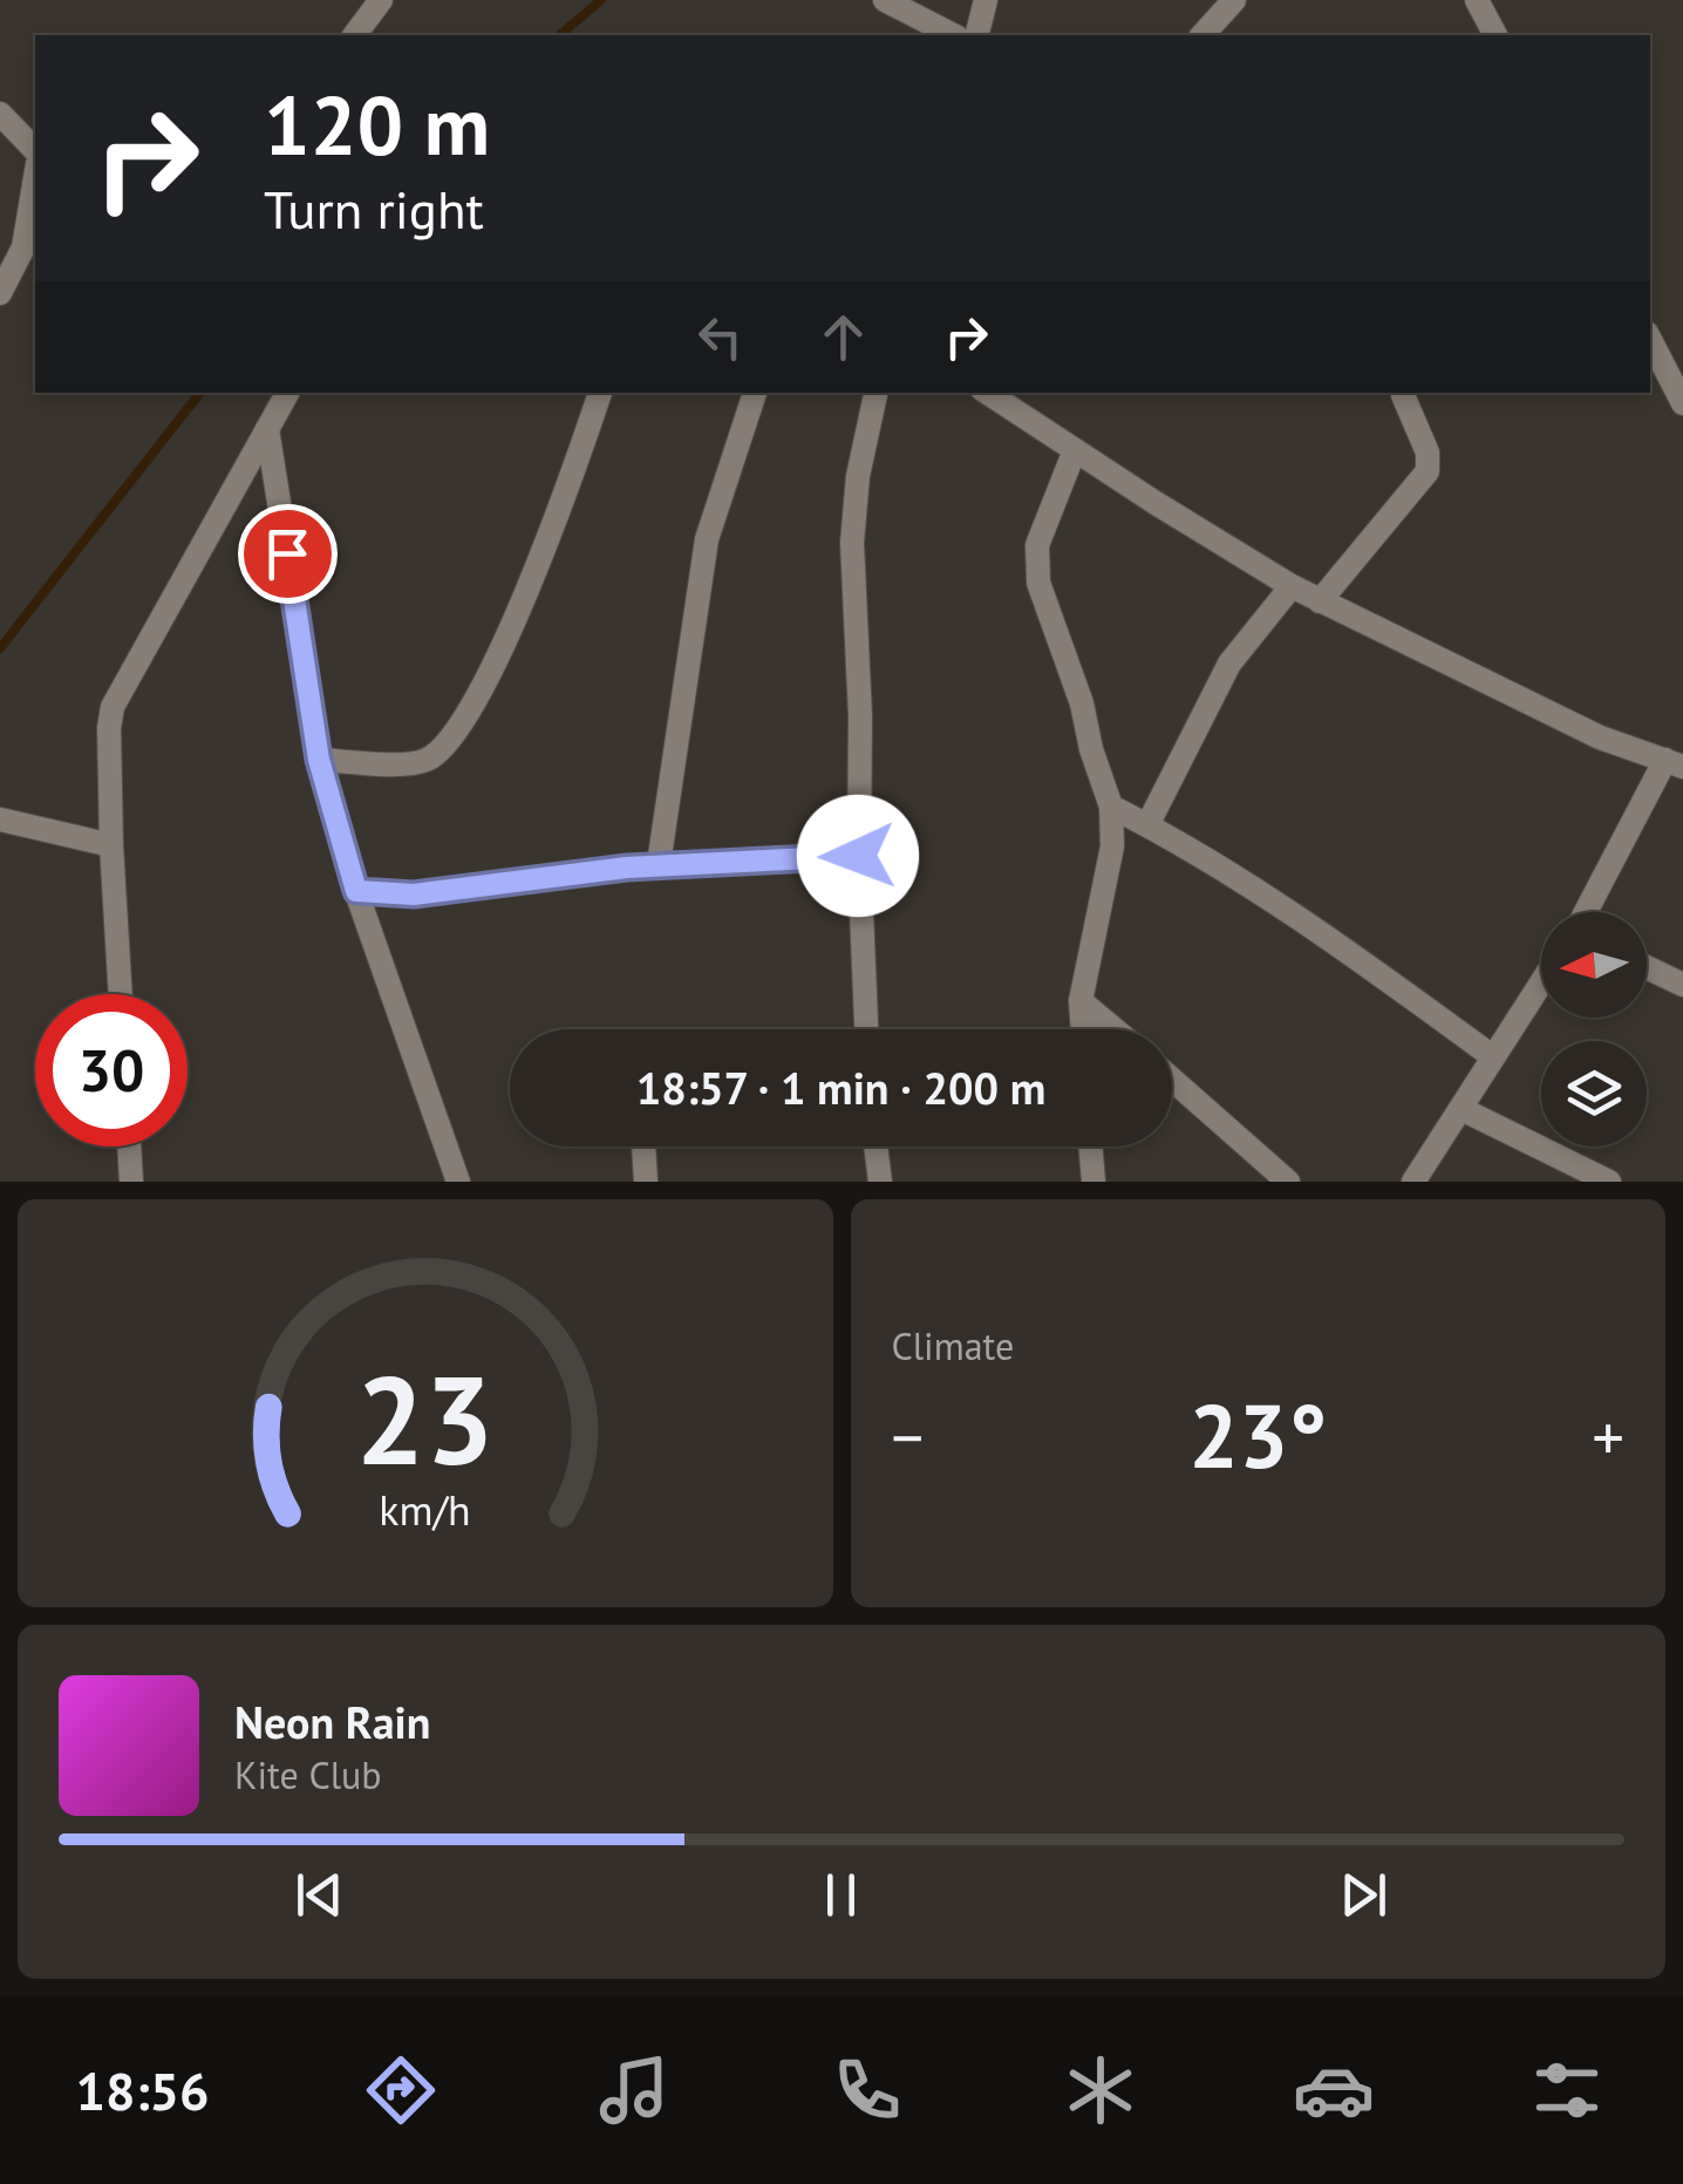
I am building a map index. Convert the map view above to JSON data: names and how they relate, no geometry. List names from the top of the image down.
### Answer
{
  "north": "left",
  "page": {
    "turn": ["120 m", "Turn right"],
    "limit": "30",
    "trip": "18:57 · 1 min · 200 m",
    "tile": "Climate",
    "heat": ["−", "23°", "+"],
    "song": ["Neon Rain", "Kite Club"],
    "tabs": "18:56",
    "gauge": ["23", "km/h"]
  }
}
